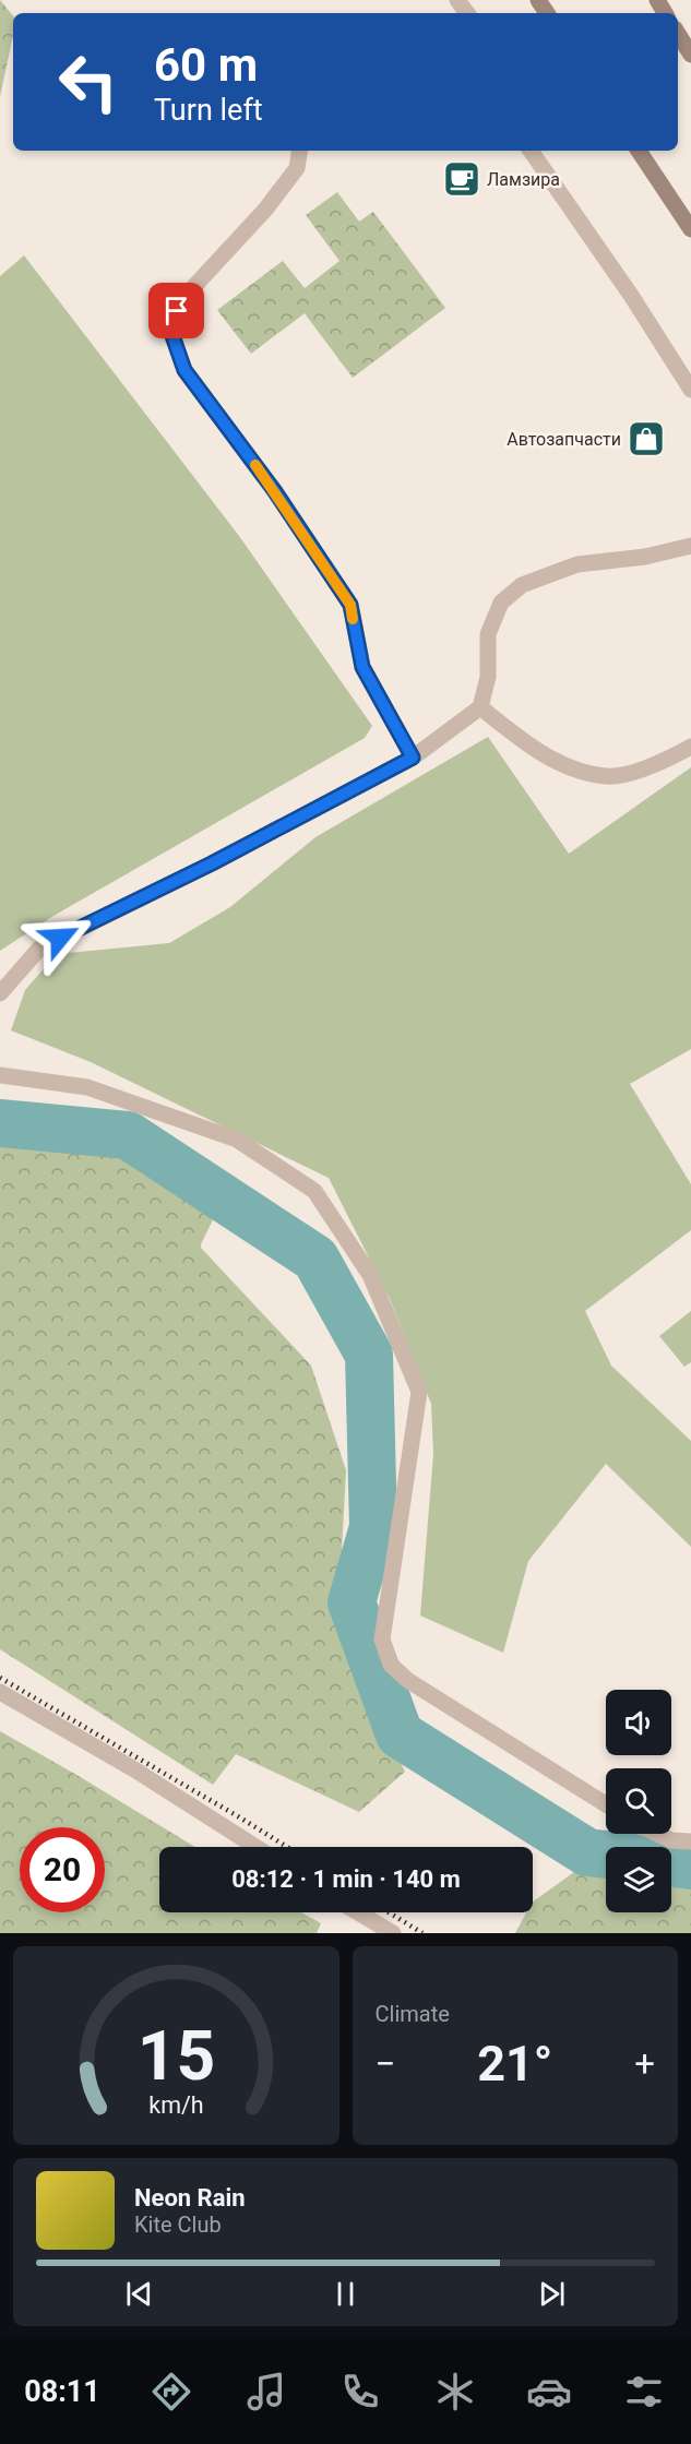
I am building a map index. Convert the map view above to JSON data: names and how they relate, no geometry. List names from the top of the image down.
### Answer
{
  "places": {
    "cafe": ["Ламзира"],
    "shop": ["Автозапчасти"]
  },
  "page": {
    "turn": ["60 m", "Turn left"],
    "limit": "20",
    "trip": "08:12 · 1 min · 140 m",
    "tile": "Climate",
    "heat": ["−", "21°", "+"],
    "song": ["Neon Rain", "Kite Club"],
    "tabs": "08:11",
    "gauge": ["15", "km/h"]
  }
}
